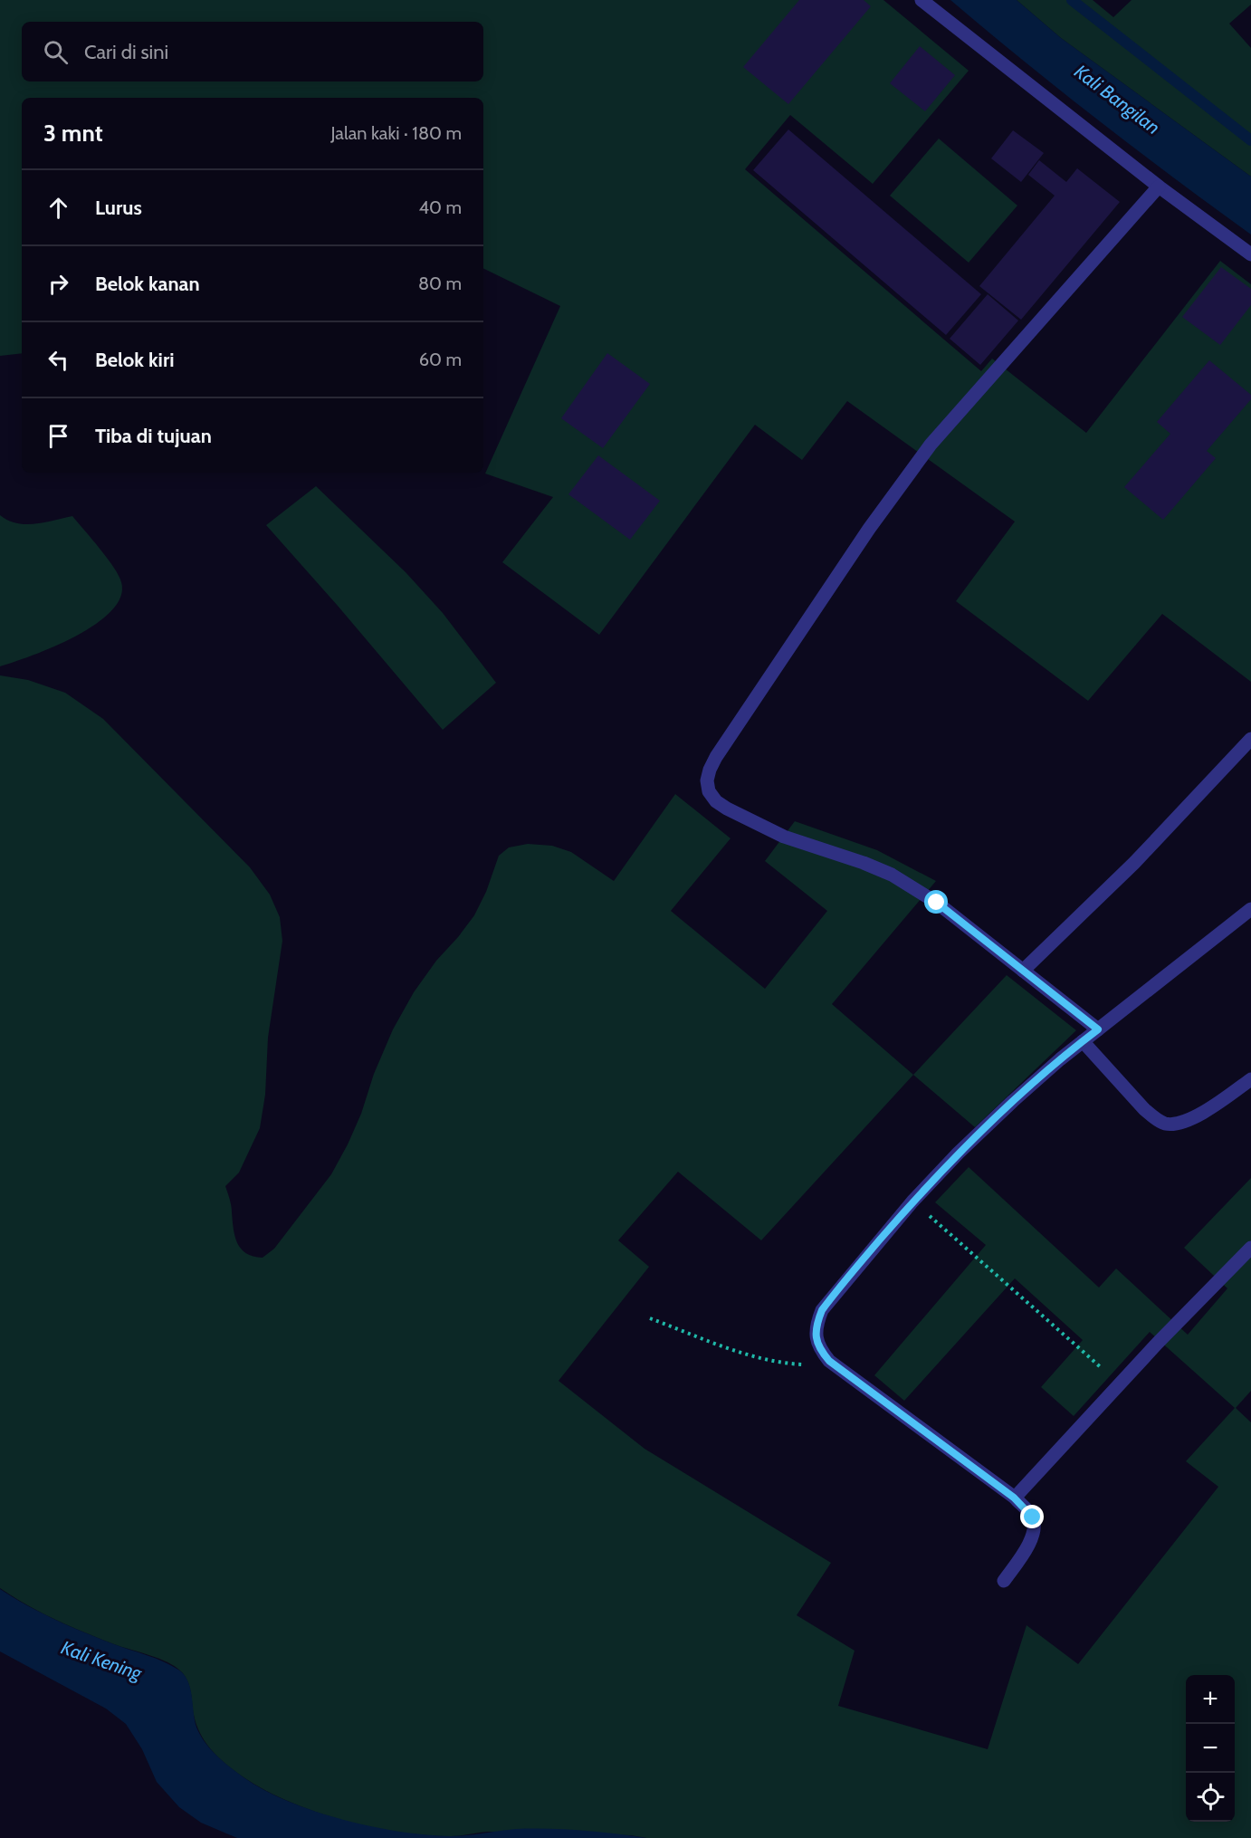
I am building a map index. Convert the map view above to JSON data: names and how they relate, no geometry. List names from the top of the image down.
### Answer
{
  "water": ["Kali Bangilan", "Kali Kening"],
  "page": {
    "search": "Cari di sini",
    "heading": ["3 mnt", "Jalan kaki · 180 m"],
    "list": [
      ["Lurus", "40 m"],
      ["Belok kanan", "80 m"],
      ["Belok kiri", "60 m"],
      "Tiba di tujuan"
    ],
    "map_buttons": ["+", "−"]
  }
}
